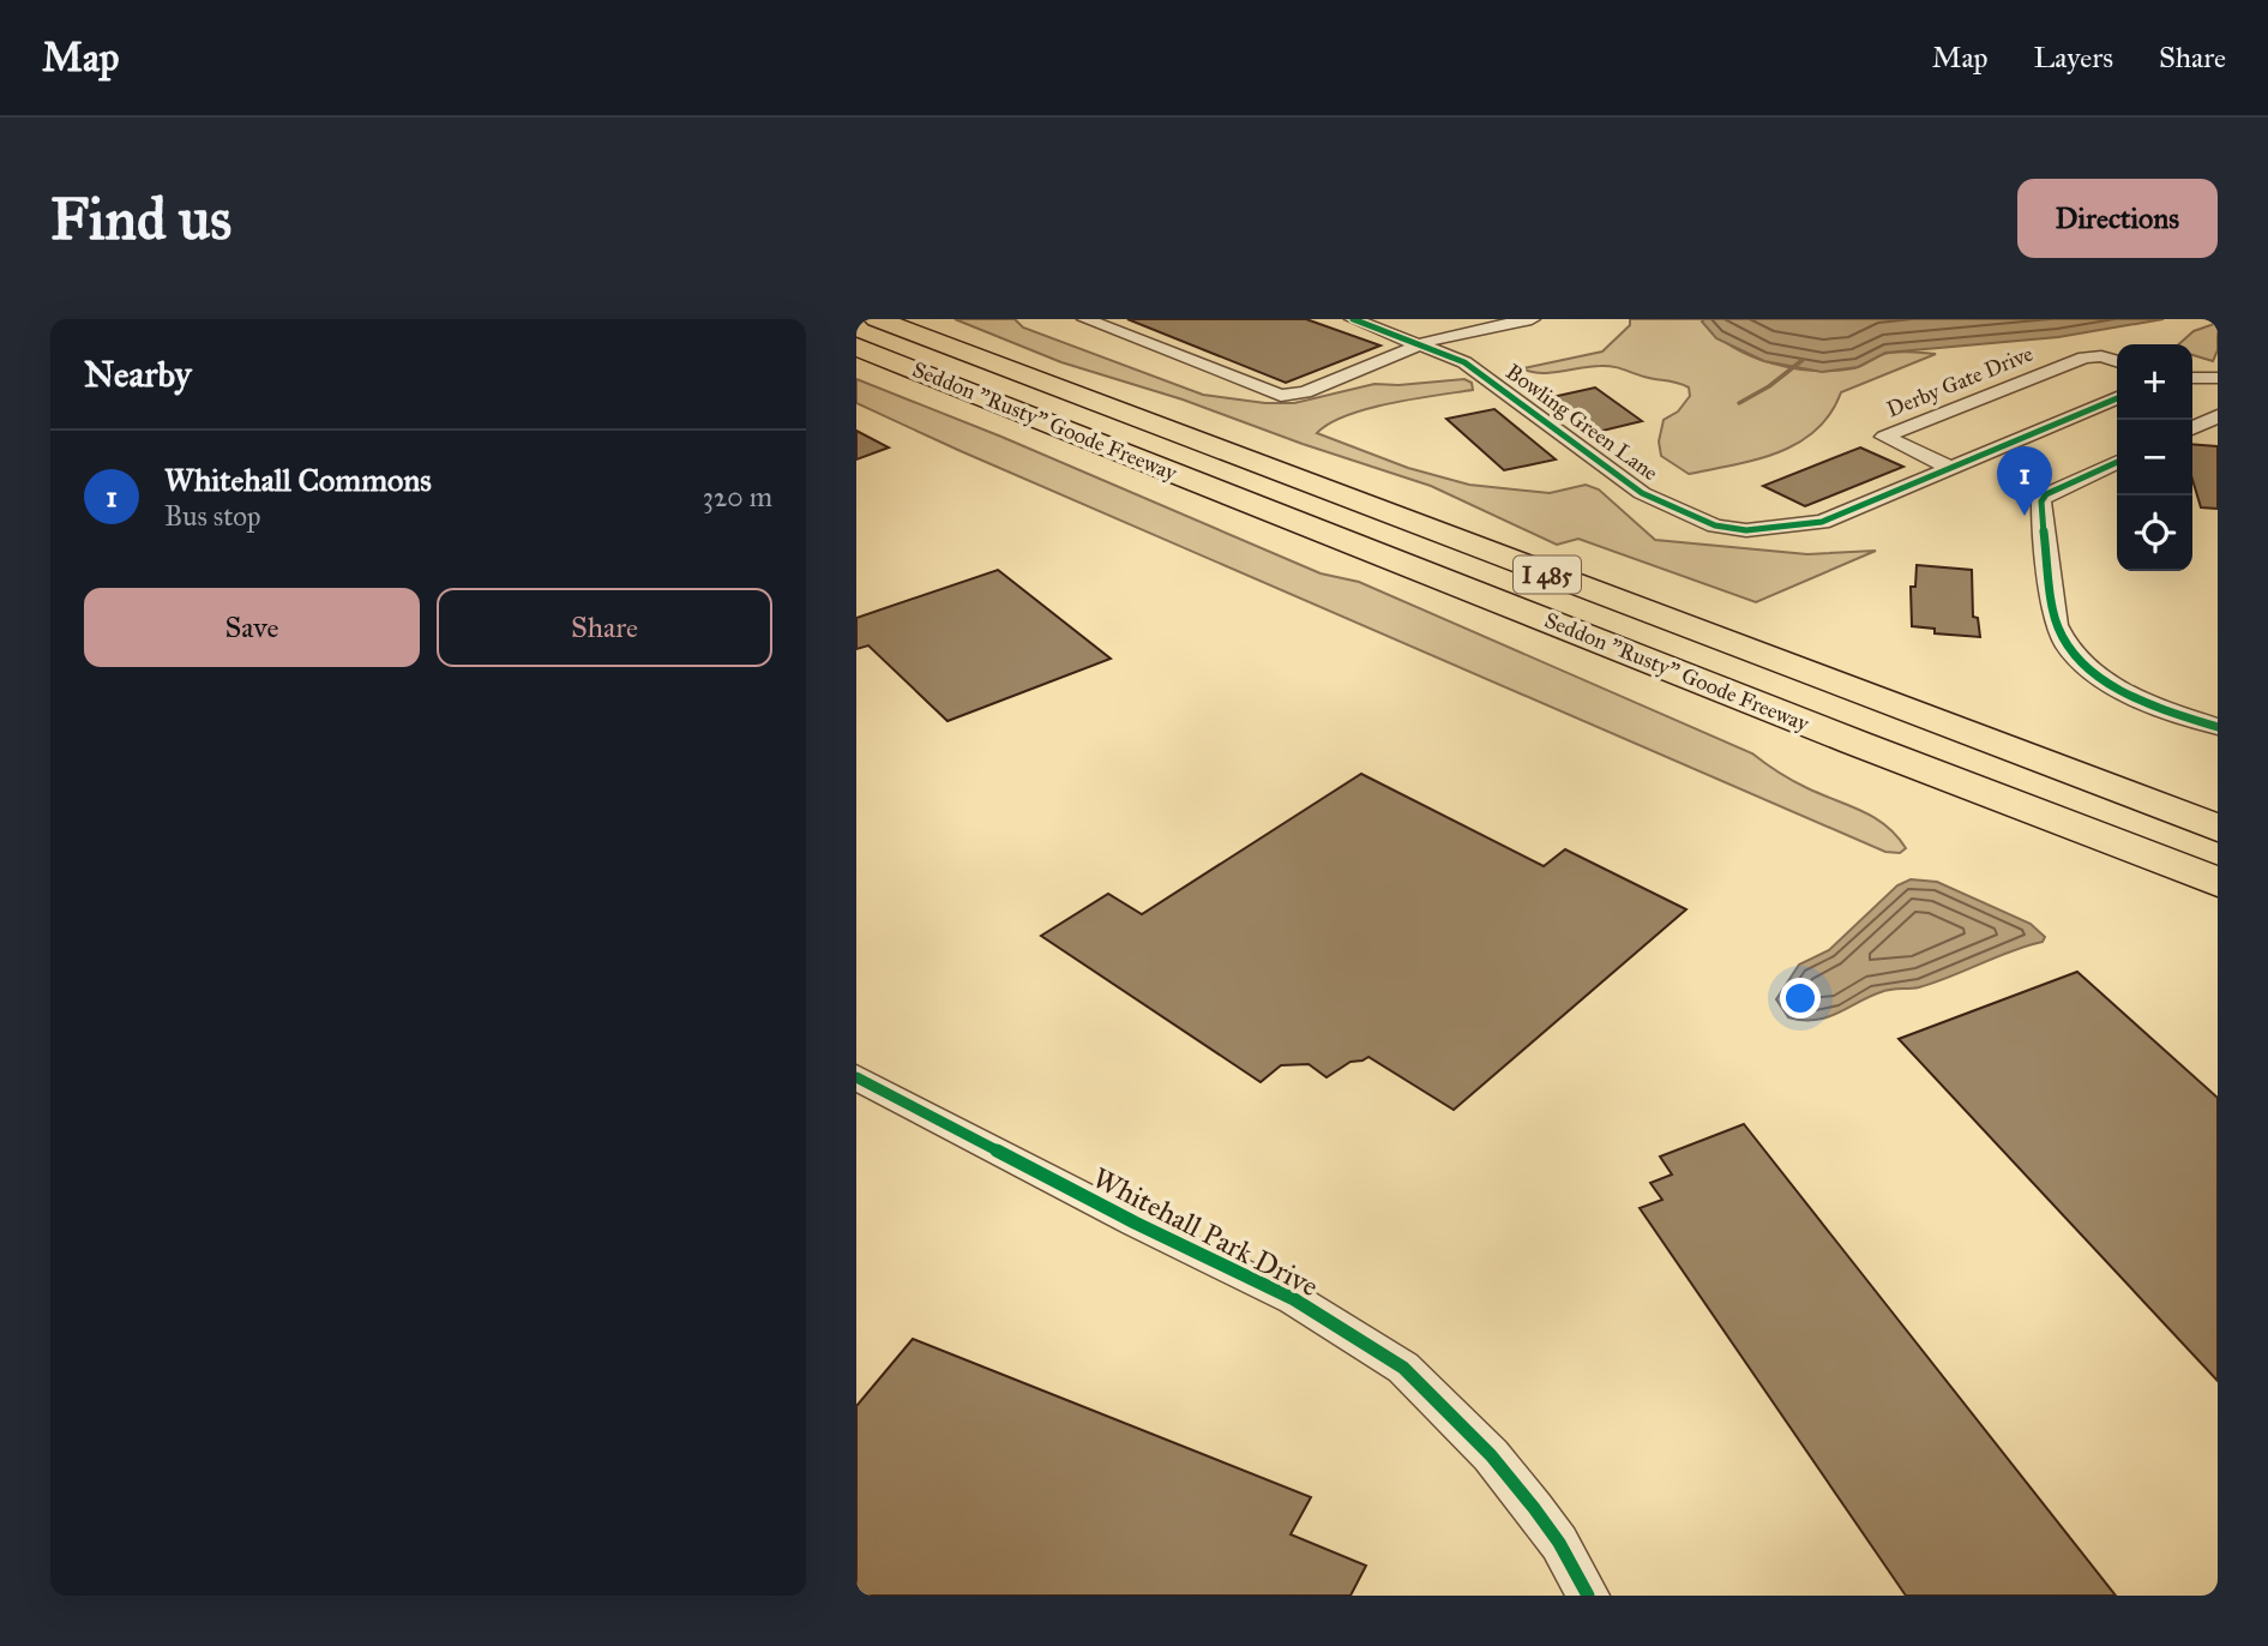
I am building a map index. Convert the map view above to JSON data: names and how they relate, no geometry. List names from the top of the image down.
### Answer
{
  "streets": {
    "highway": ["Seddon \"Rusty\" Goode Freeway", "I 485"],
    "street": ["Derby Gate Drive", "Bowling Green Lane", "Whitehall Park Drive"]
  },
  "crossings": [
    ["Derby Gate Drive", "Bowling Green Lane"]
  ],
  "page": {
    "header": "Map",
    "nav": ["Map", "Layers", "Share"],
    "buttons": [
      "Directions",
      ["Save", "Share"]
    ],
    "title": "Find us",
    "heading": "Nearby",
    "map_buttons": ["+", "−"],
    "list": [
      {
        "mark": "1",
        "name": "Whitehall Commons",
        "note": "Bus stop",
        "value": "320 m"
      }
    ],
    "pins": "1"
  }
}
